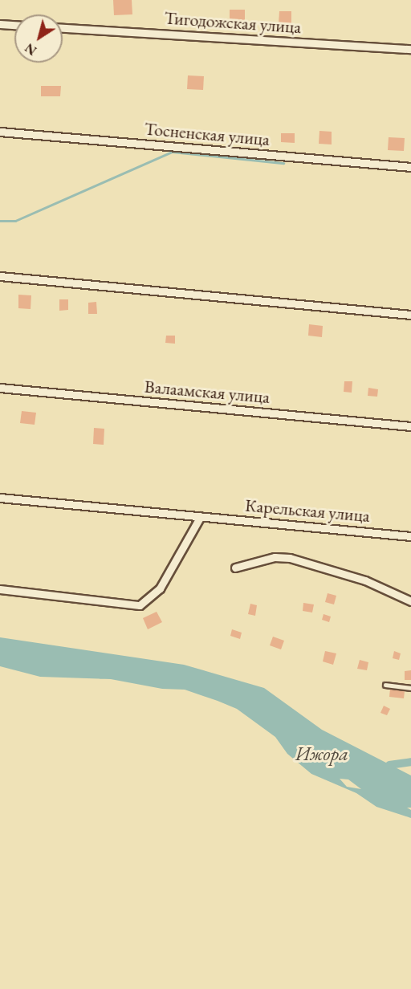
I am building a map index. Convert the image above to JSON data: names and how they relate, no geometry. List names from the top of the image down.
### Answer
{
  "streets": {
    "street": [
      "Тигодожская улица",
      "Тосненская улица",
      "Валаамская улица",
      "Карельская улица"
    ]
  },
  "water": ["Ижора"],
  "north": "bottom left"
}
